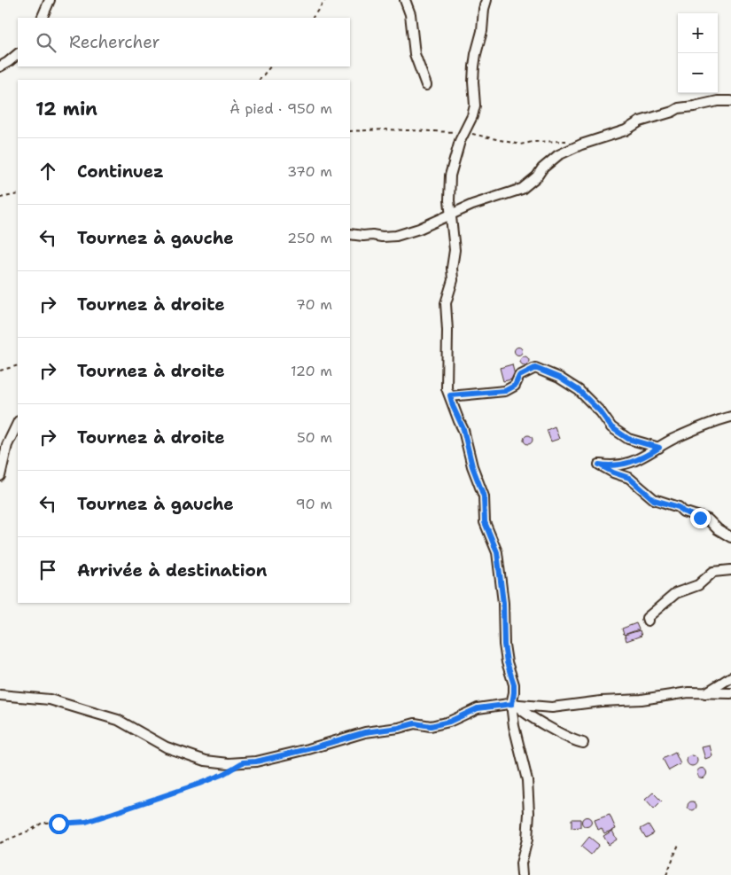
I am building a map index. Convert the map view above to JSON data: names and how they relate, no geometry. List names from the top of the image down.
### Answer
{
  "page": {
    "map_buttons": ["+", "−"],
    "search": "Rechercher",
    "heading": ["12 min", "À pied · 950 m"],
    "list": [
      ["Continuez", "370 m"],
      ["Tournez à gauche", "250 m"],
      ["Tournez à droite", "70 m"],
      ["Tournez à droite", "120 m"],
      ["Tournez à droite", "50 m"],
      ["Tournez à gauche", "90 m"],
      "Arrivée à destination"
    ]
  }
}
